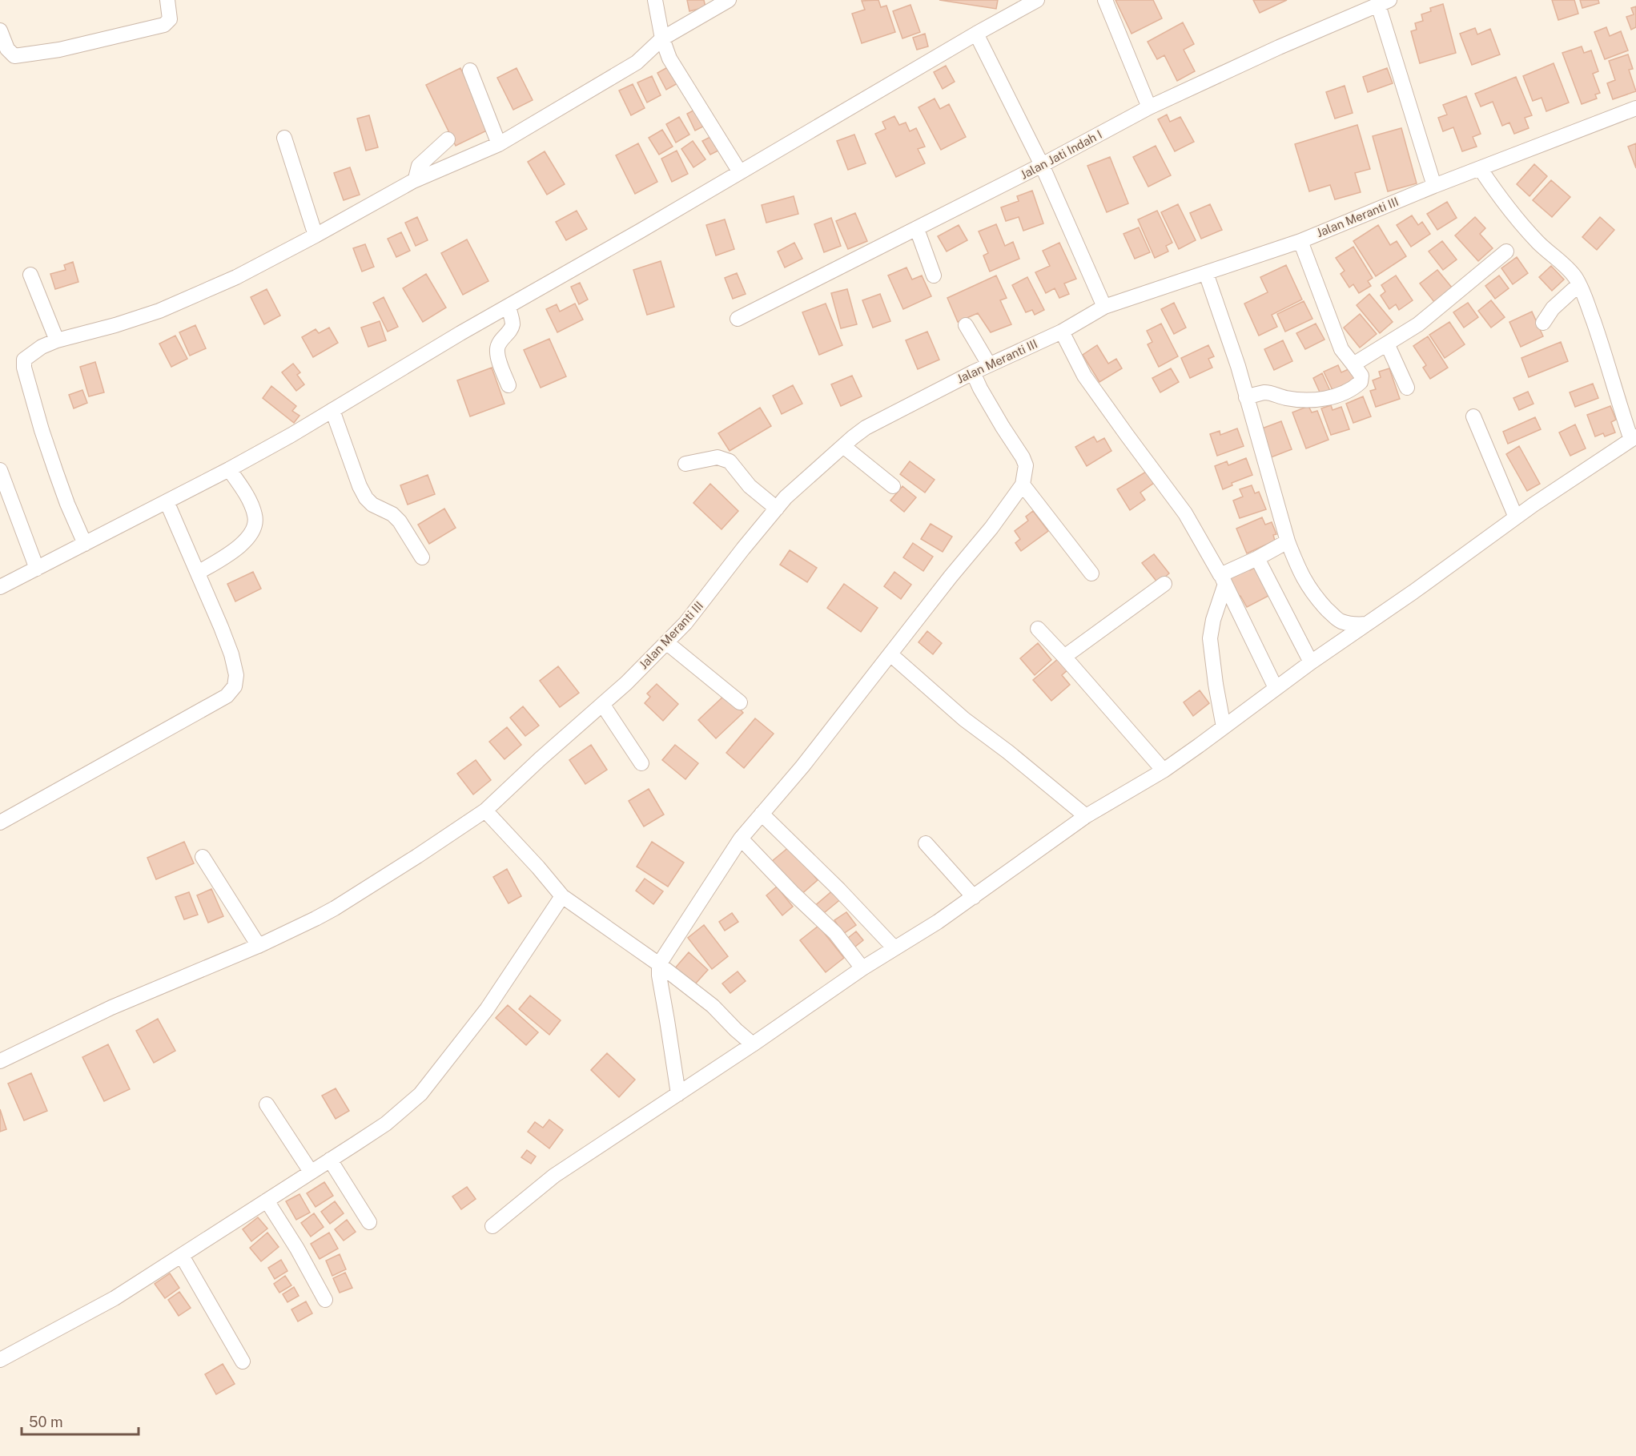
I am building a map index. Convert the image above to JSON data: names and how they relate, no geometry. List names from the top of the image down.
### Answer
{
  "streets": {
    "street": ["Jalan Jati Indah I", "Jalan Meranti III"]
  },
  "scale_bar": "50 m"
}
